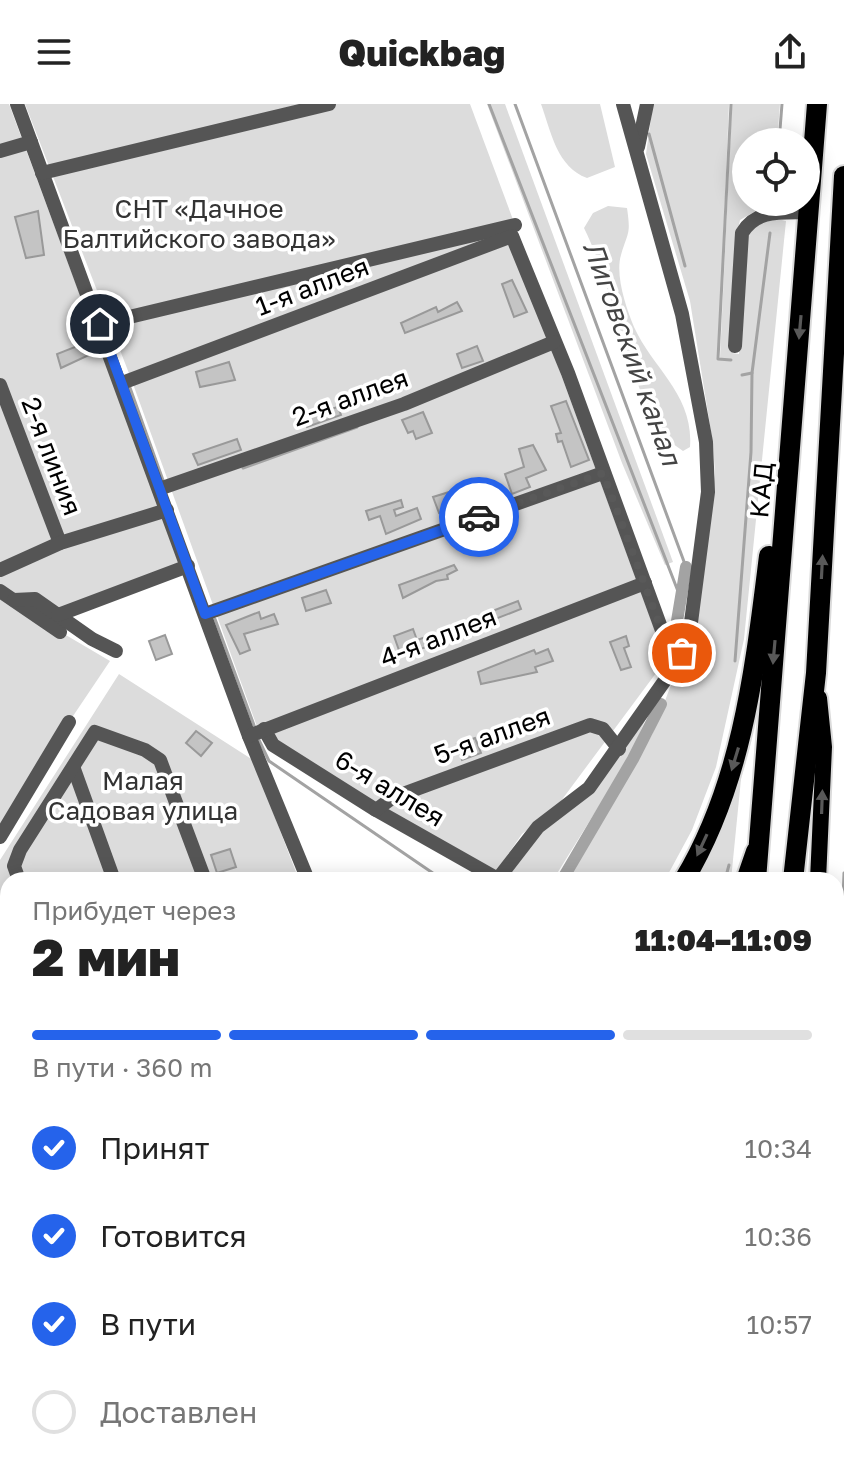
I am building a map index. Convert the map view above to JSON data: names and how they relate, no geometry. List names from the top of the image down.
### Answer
{
  "streets": {
    "highway": ["КАД"],
    "street": [
      "1-я аллея",
      "2-я аллея",
      "2-я линия",
      "4-я аллея",
      "5-я аллея",
      "6-я аллея"
    ]
  },
  "crossings": [
    ["1-я аллея", "2-я аллея"],
    ["4-я аллея", "6-я аллея"],
    ["5-я аллея", "6-я аллея"]
  ],
  "water": ["Лиговский канал"],
  "parks": ["СНТ «Дачное Балтийского завода»", "Малая Садовая улица"],
  "page": {
    "header": "Quickbag",
    "heading": ["2 мин", "Прибудет через", "11:04–11:09"],
    "bar": "В пути · 360 m",
    "list": [
      ["Принят", "10:34"],
      ["Готовится", "10:36"],
      ["В пути", "10:57"],
      "Доставлен"
    ]
  }
}
